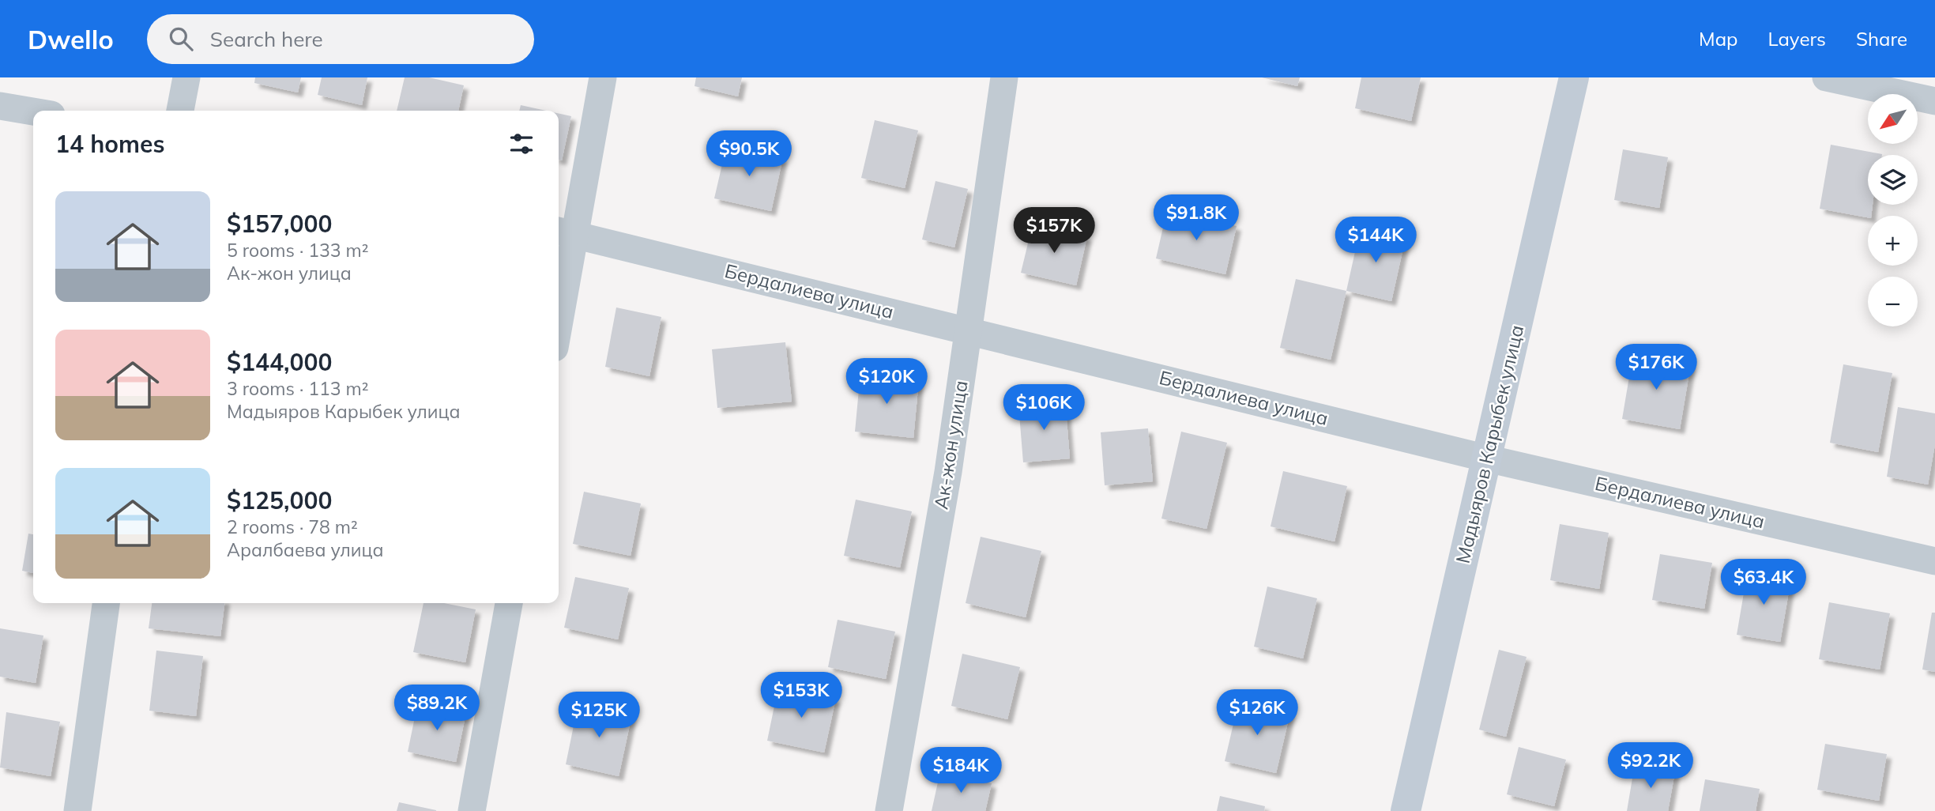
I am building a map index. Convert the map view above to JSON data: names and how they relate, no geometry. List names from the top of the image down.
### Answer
{
  "streets": {
    "street": ["Бердалиева улица", "Мадыяров Карыбек улица", "Ак-жон улица"]
  },
  "crossings": [
    ["Бердалиева улица", "Мадыяров Карыбек улица"],
    ["Бердалиева улица", "Ак-жон улица"]
  ],
  "north": "bottom left",
  "page": {
    "header": "Dwello",
    "search": "Search here",
    "nav": ["Map", "Layers", "Share"],
    "map_buttons": ["+", "−"],
    "heading": "14 homes",
    "price": [
      "$90.5K",
      "$91.8K",
      "$157K",
      "$144K",
      "$176K",
      "$120K",
      "$106K",
      "$63.4K",
      "$153K",
      "$89.2K",
      "$126K",
      "$125K",
      "$92.2K",
      "$184K"
    ],
    "list": [
      {
        "name": "$157,000",
        "note": "5 rooms · 133 m² · Ак-жон улица"
      },
      {
        "name": "$144,000",
        "note": "3 rooms · 113 m² · Мадыяров Карыбек улица"
      },
      {
        "name": "$125,000",
        "note": "2 rooms · 78 m² · Аралбаева улица"
      }
    ]
  }
}
